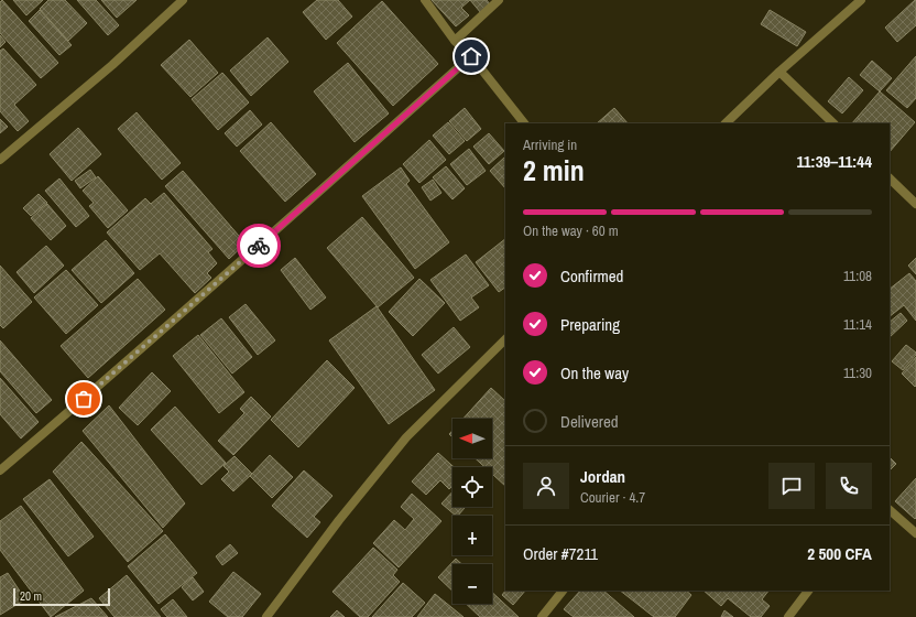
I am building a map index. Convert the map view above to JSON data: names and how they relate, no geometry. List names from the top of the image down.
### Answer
{
  "scale_bar": "20 m",
  "north": "left",
  "page": {
    "heading": ["2 min", "Arriving in", "11:39–11:44"],
    "panel": [
      "Jordan",
      "Courier · 4.7",
      "Order #7211",
      "2 500 CFA"
    ],
    "bar": "On the way · 60 m",
    "list": [
      ["Confirmed", "11:08"],
      ["Preparing", "11:14"],
      ["On the way", "11:30"],
      "Delivered"
    ],
    "map_buttons": ["+", "−"],
    "scale": "20 m"
  }
}
